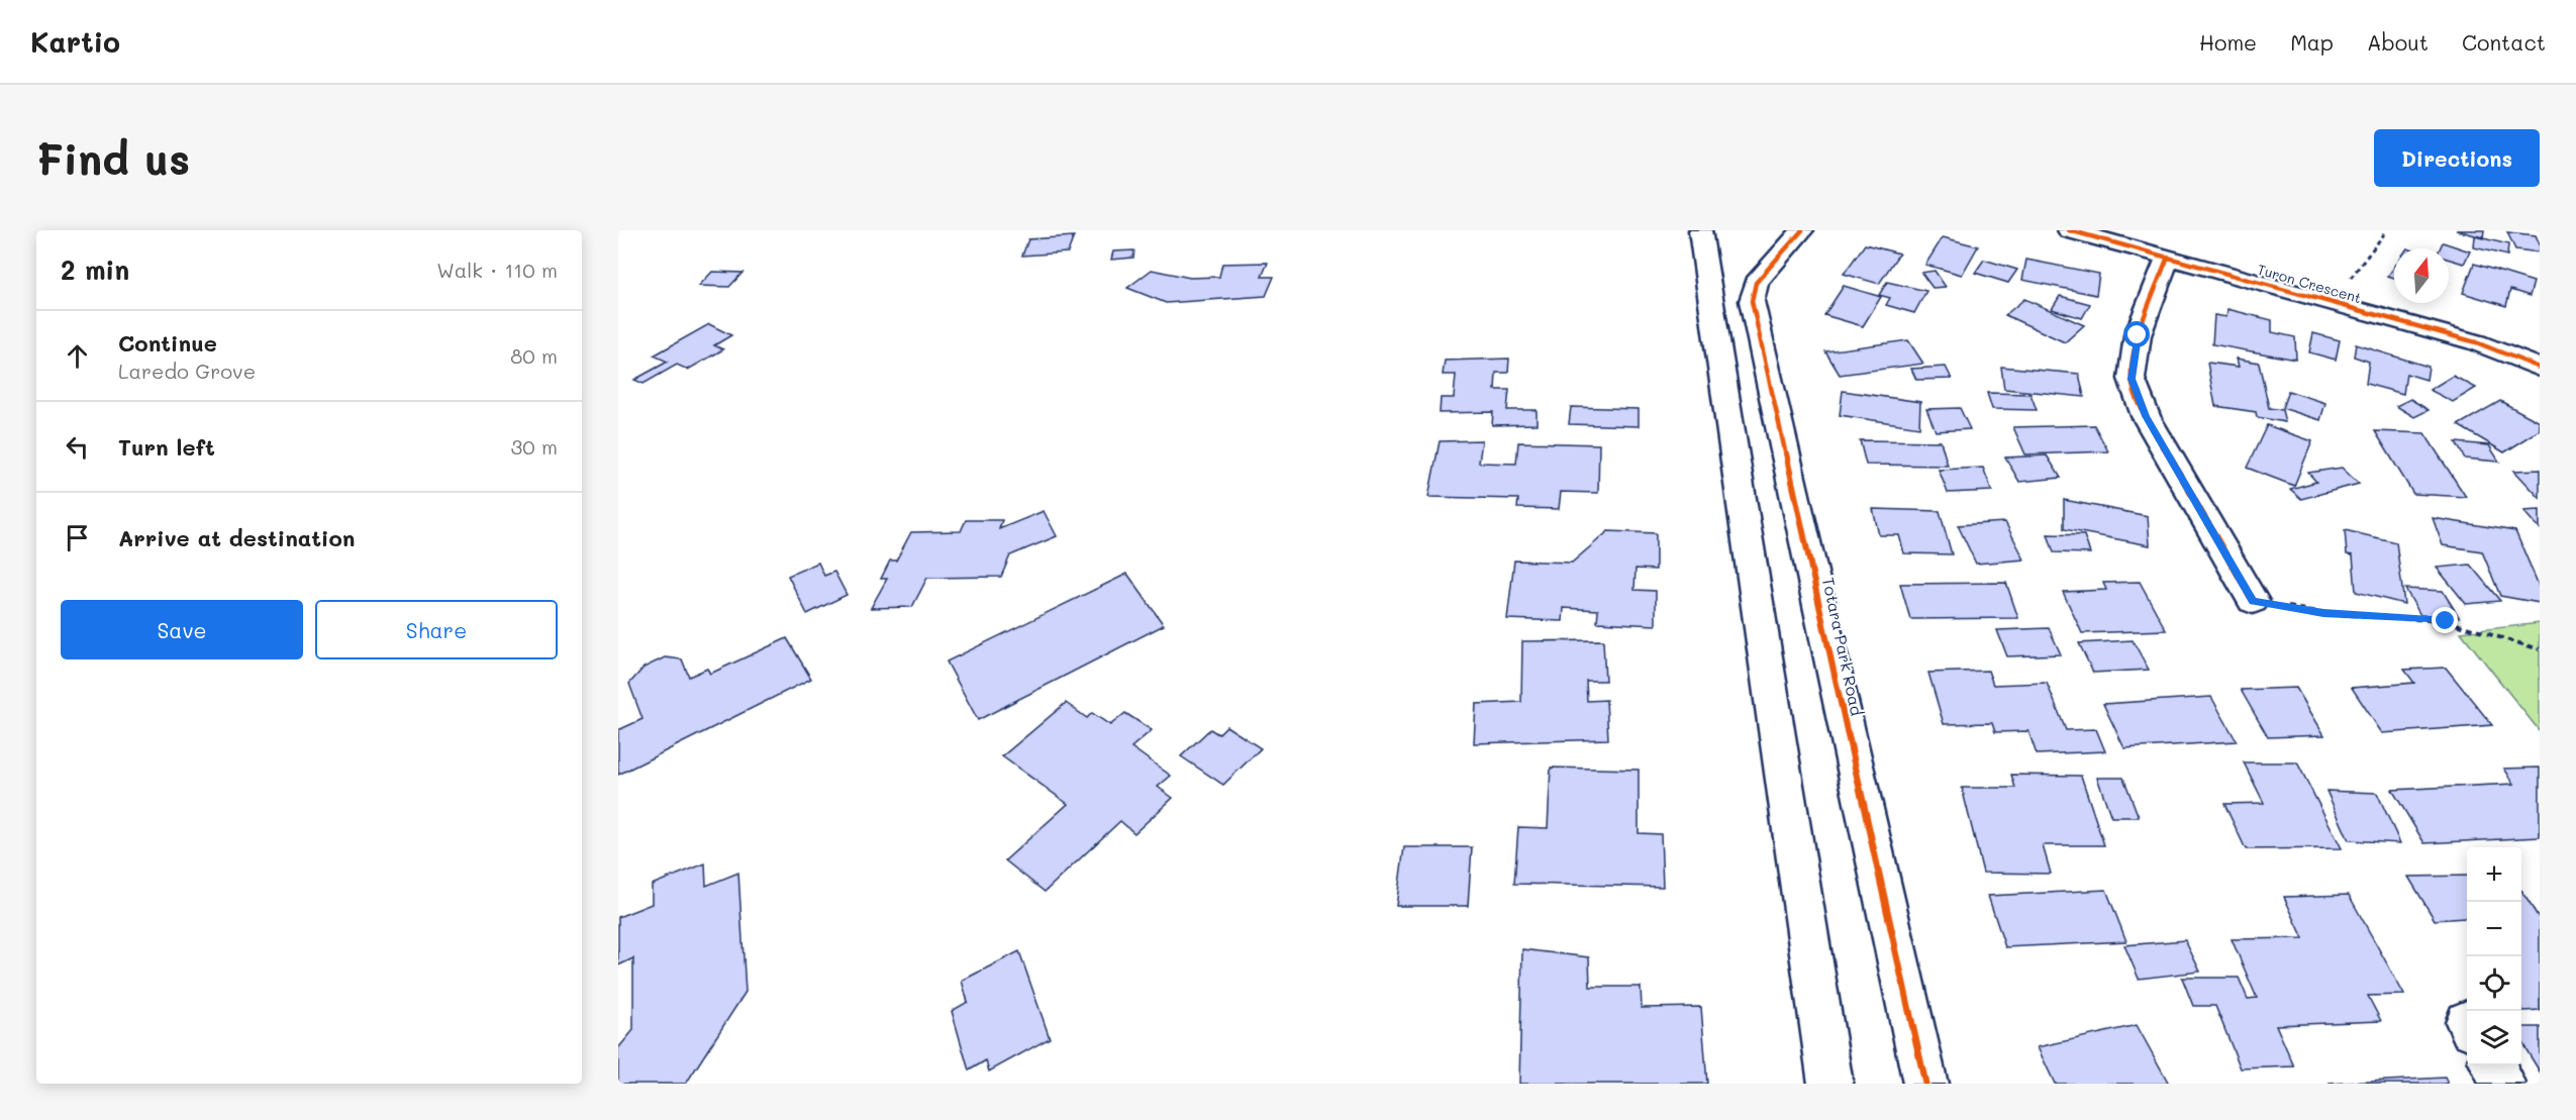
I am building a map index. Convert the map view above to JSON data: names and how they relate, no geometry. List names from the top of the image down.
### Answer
{
  "streets": {
    "street": ["Turon Crescent", "Totara Park Road"]
  },
  "north": "top",
  "page": {
    "header": "Kartio",
    "nav": [
      "Home",
      "Map",
      "About",
      "Contact"
    ],
    "buttons": [
      "Directions",
      ["Save", "Share"]
    ],
    "title": "Find us",
    "heading": ["2 min", "Walk · 110 m"],
    "list": [
      ["Continue", "Laredo Grove", "80 m"],
      ["Turn left", "30 m"],
      "Arrive at destination"
    ],
    "map_buttons": ["+", "−"]
  }
}
